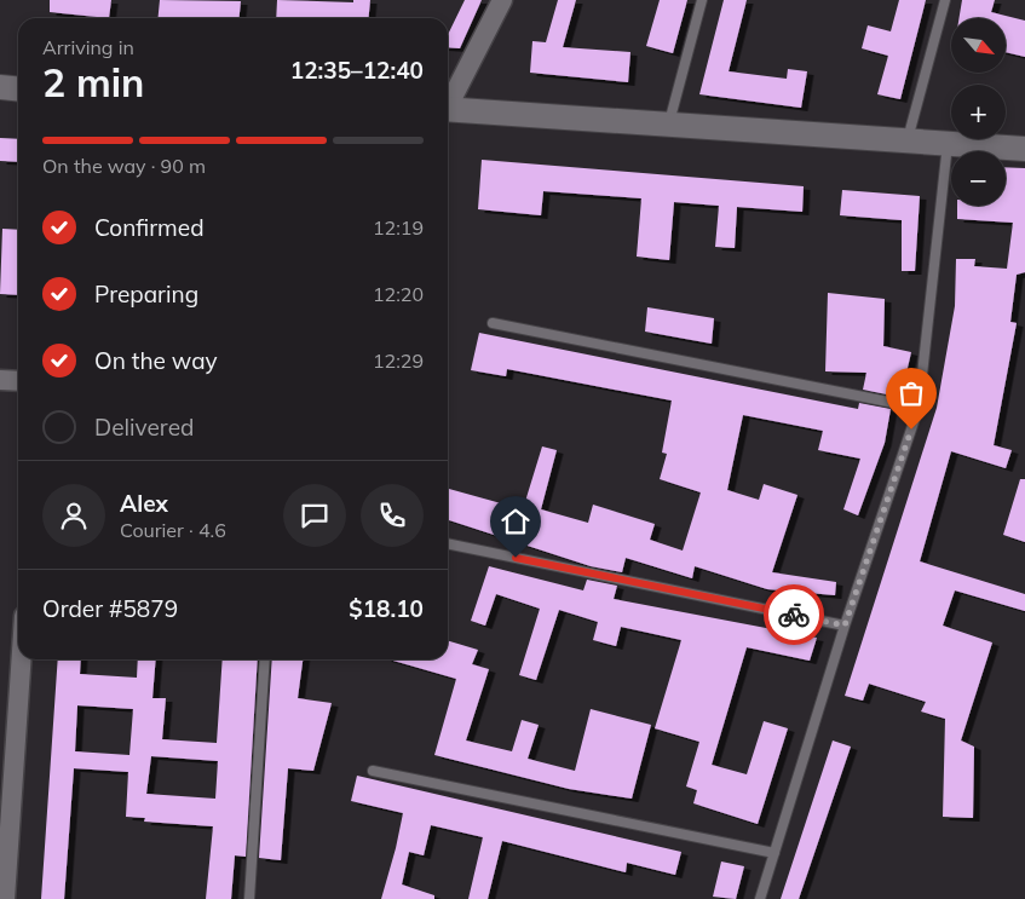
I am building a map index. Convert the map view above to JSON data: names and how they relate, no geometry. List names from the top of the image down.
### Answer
{
  "north": "bottom right",
  "page": {
    "map_buttons": ["+", "−"],
    "heading": ["2 min", "Arriving in", "12:35–12:40"],
    "panel": [
      "Alex",
      "Courier · 4.6",
      "Order #5879",
      "$18.10"
    ],
    "bar": "On the way · 90 m",
    "list": [
      ["Confirmed", "12:19"],
      ["Preparing", "12:20"],
      ["On the way", "12:29"],
      "Delivered"
    ]
  }
}
